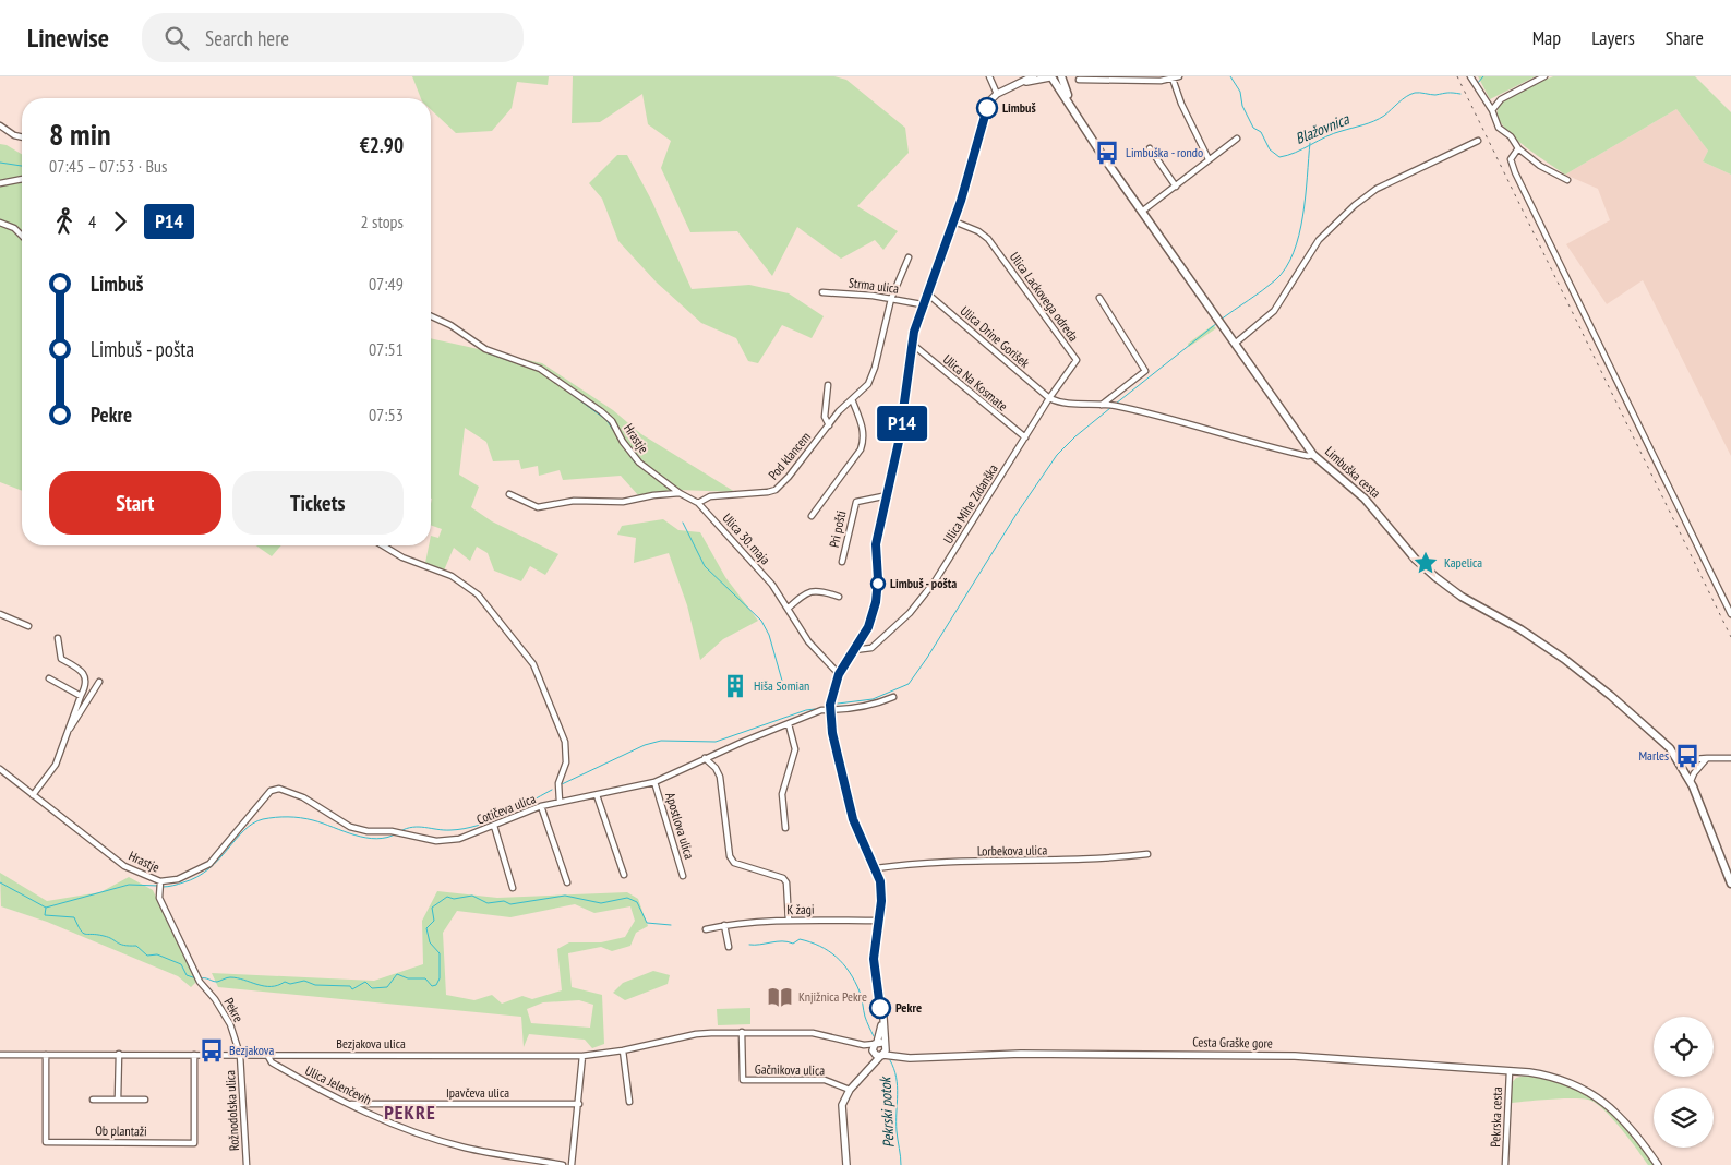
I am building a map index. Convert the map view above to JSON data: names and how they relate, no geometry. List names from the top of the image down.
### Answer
{
  "streets": {
    "main road": ["Limbuška cesta"],
    "street": [
      "Strma ulica",
      "Ulica Lackovega odreda",
      "Ulica Drine Gorišek",
      "Ulica Na Kosmate",
      "Hrastje",
      "Pod klancem",
      "Ulica Mihe Zidanška",
      "Pri pošti",
      "Ulica 30. maja",
      "Cotičeva ulica",
      "Apostlova ulica",
      "Lorbekova ulica",
      "K žagi",
      "Pekre",
      "Cesta Graške gore",
      "Bezjakova ulica",
      "Gačnikova ulica",
      "Ulica Jelenčevih",
      "Ipavčeva ulica",
      "Rožnodolska ulica",
      "Pekrska cesta",
      "Ob plantaži"
    ]
  },
  "crossings": [
    ["Strma ulica", "Pod klancem"],
    ["Ulica Lackovega odreda", "Ulica Drine Gorišek"],
    ["Ulica Lackovega odreda", "Ulica Mihe Zidanška"],
    ["Ulica Drine Gorišek", "Ulica Mihe Zidanška"],
    ["Ulica Na Kosmate", "Ulica Mihe Zidanška"],
    ["Hrastje", "Ulica 30. maja"],
    ["Hrastje", "Cotičeva ulica"],
    ["Hrastje", "Pekre"],
    ["Pod klancem", "Ulica 30. maja"],
    ["Cotičeva ulica", "Apostlova ulica"],
    ["Pekre", "Bezjakova ulica"],
    ["Pekre", "Rožnodolska ulica"],
    ["Cesta Graške gore", "Pekrska cesta"],
    ["Bezjakova ulica", "Gačnikova ulica"],
    ["Bezjakova ulica", "Ulica Jelenčevih"],
    ["Bezjakova ulica", "Rožnodolska ulica"],
    ["Bezjakova ulica", "Ob plantaži"],
    ["Ulica Jelenčevih", "Ipavčeva ulica"]
  ],
  "districts": ["PEKRE"],
  "water": ["Blažovnica", "Pekrski potok"],
  "places": {
    "other": ["Limbuš", "Limbuš - pošta", "Pekre"],
    "bus stop": ["Limbuška - rondo", "Marles", "Bezjakova"],
    "place": ["Kapelica"],
    "building": ["Hiša Somian"],
    "library": ["Knjižnica Pekre"]
  },
  "lines": ["bus line P14"],
  "page": {
    "header": "Linewise",
    "search": "Search here",
    "nav": ["Map", "Layers", "Share"],
    "on_map": "P14",
    "heading": ["8 min", "07:45 – 07:53 · Bus", "€2.90"],
    "legs": ["4", "P14", "2 stops"],
    "list": [
      {
        "name": "Limbuš",
        "value": "07:49"
      },
      {
        "name": "Limbuš - pošta",
        "value": "07:51"
      },
      {
        "name": "Pekre",
        "value": "07:53"
      }
    ],
    "buttons": ["Start", "Tickets"]
  }
}
